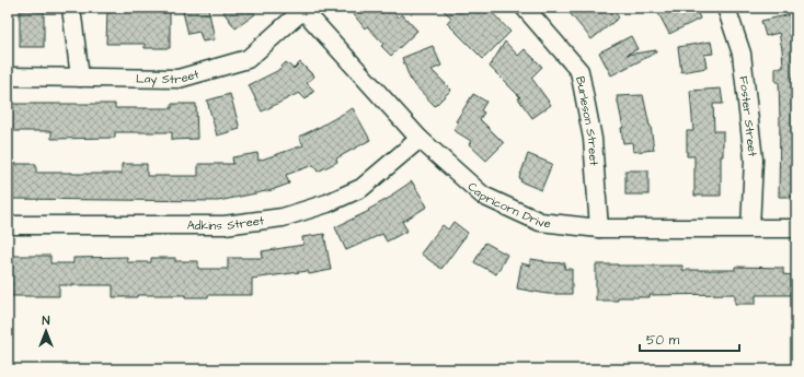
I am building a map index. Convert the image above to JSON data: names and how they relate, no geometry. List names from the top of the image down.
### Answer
{
  "streets": {
    "street": [
      "Lay Street",
      "Foster Street",
      "Burleson Street",
      "Capricorn Drive",
      "Adkins Street"
    ]
  },
  "crossings": [
    ["Lay Street", "Capricorn Drive"],
    ["Foster Street", "Capricorn Drive"],
    ["Burleson Street", "Capricorn Drive"],
    ["Capricorn Drive", "Adkins Street"]
  ],
  "scale_bar": "50 m",
  "north": "top"
}
